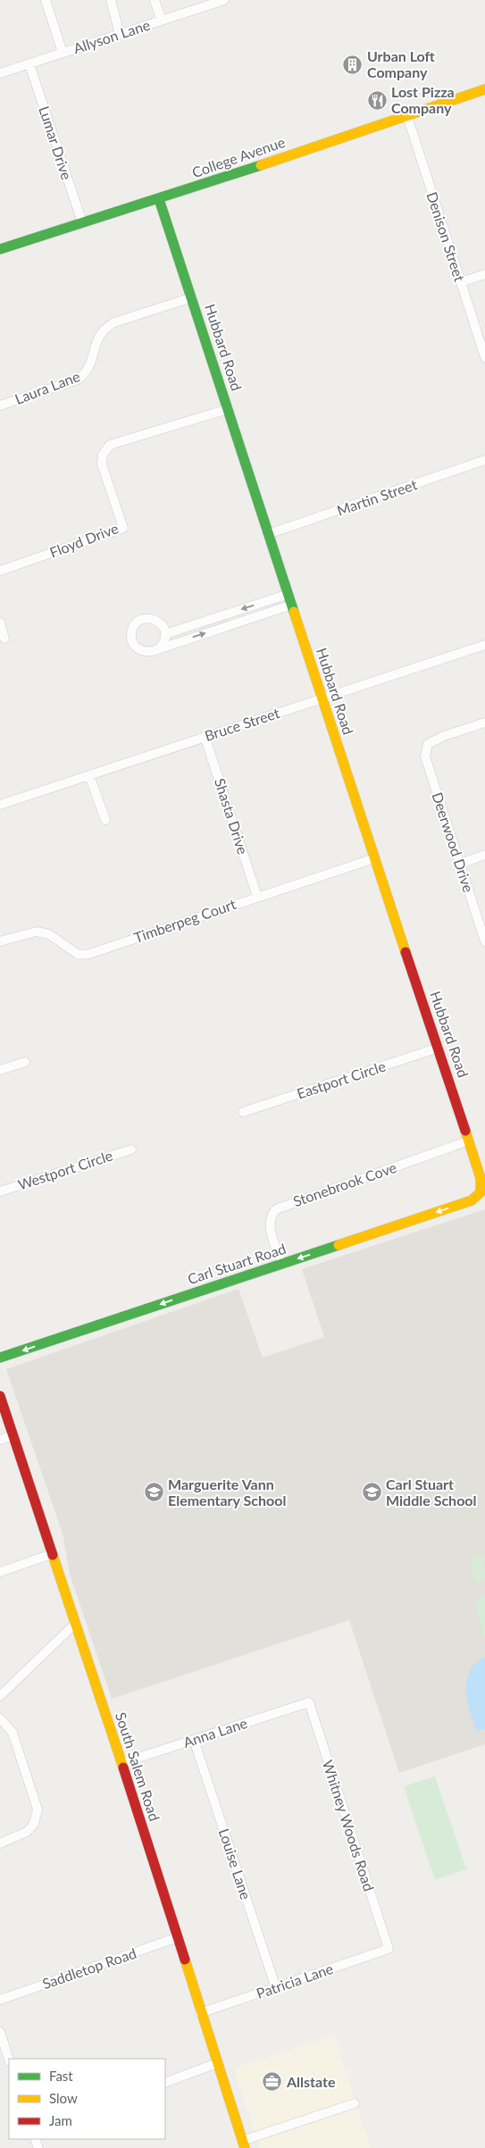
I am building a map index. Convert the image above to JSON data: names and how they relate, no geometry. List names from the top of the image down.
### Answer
{
  "streets": {
    "street": [
      "Allyson Lane",
      "Lumar Drive",
      "College Avenue",
      "Denison Street",
      "Hubbard Road",
      "Laura Lane",
      "Martin Street",
      "Floyd Drive",
      "Bruce Street",
      "Shasta Drive",
      "Deerwood Drive",
      "Timberpeg Court",
      "Eastport Circle",
      "Westport Circle",
      "Stonebrook Cove",
      "Carl Stuart Road",
      "Anna Lane",
      "South Salem Road",
      "Whitney Woods Road",
      "Louise Lane",
      "Saddletop Road",
      "Patricia Lane"
    ]
  },
  "crossings": [
    ["Allyson Lane", "Lumar Drive"],
    ["Lumar Drive", "College Avenue"],
    ["College Avenue", "Denison Street"],
    ["College Avenue", "Hubbard Road"],
    ["Hubbard Road", "Laura Lane"],
    ["Hubbard Road", "Martin Street"],
    ["Hubbard Road", "Floyd Drive"],
    ["Hubbard Road", "Bruce Street"],
    ["Hubbard Road", "Timberpeg Court"],
    ["Hubbard Road", "Eastport Circle"],
    ["Hubbard Road", "Stonebrook Cove"],
    ["Hubbard Road", "Carl Stuart Road"],
    ["Bruce Street", "Shasta Drive"],
    ["Shasta Drive", "Timberpeg Court"],
    ["Stonebrook Cove", "Carl Stuart Road"],
    ["Anna Lane", "South Salem Road"],
    ["Anna Lane", "Whitney Woods Road"],
    ["Anna Lane", "Louise Lane"],
    ["South Salem Road", "Saddletop Road"],
    ["South Salem Road", "Patricia Lane"],
    ["Whitney Woods Road", "Patricia Lane"],
    ["Louise Lane", "Patricia Lane"]
  ],
  "one_way": ["Carl Stuart Road"],
  "places": {
    "building": ["Urban Loft Company"],
    "restaurant": ["Lost Pizza Company"],
    "school or university": ["Marguerite Vann Elementary School", "Carl Stuart Middle School"],
    "office": ["Allstate"]
  },
  "legend": ["Fast", "Slow", "Jam"]
}
